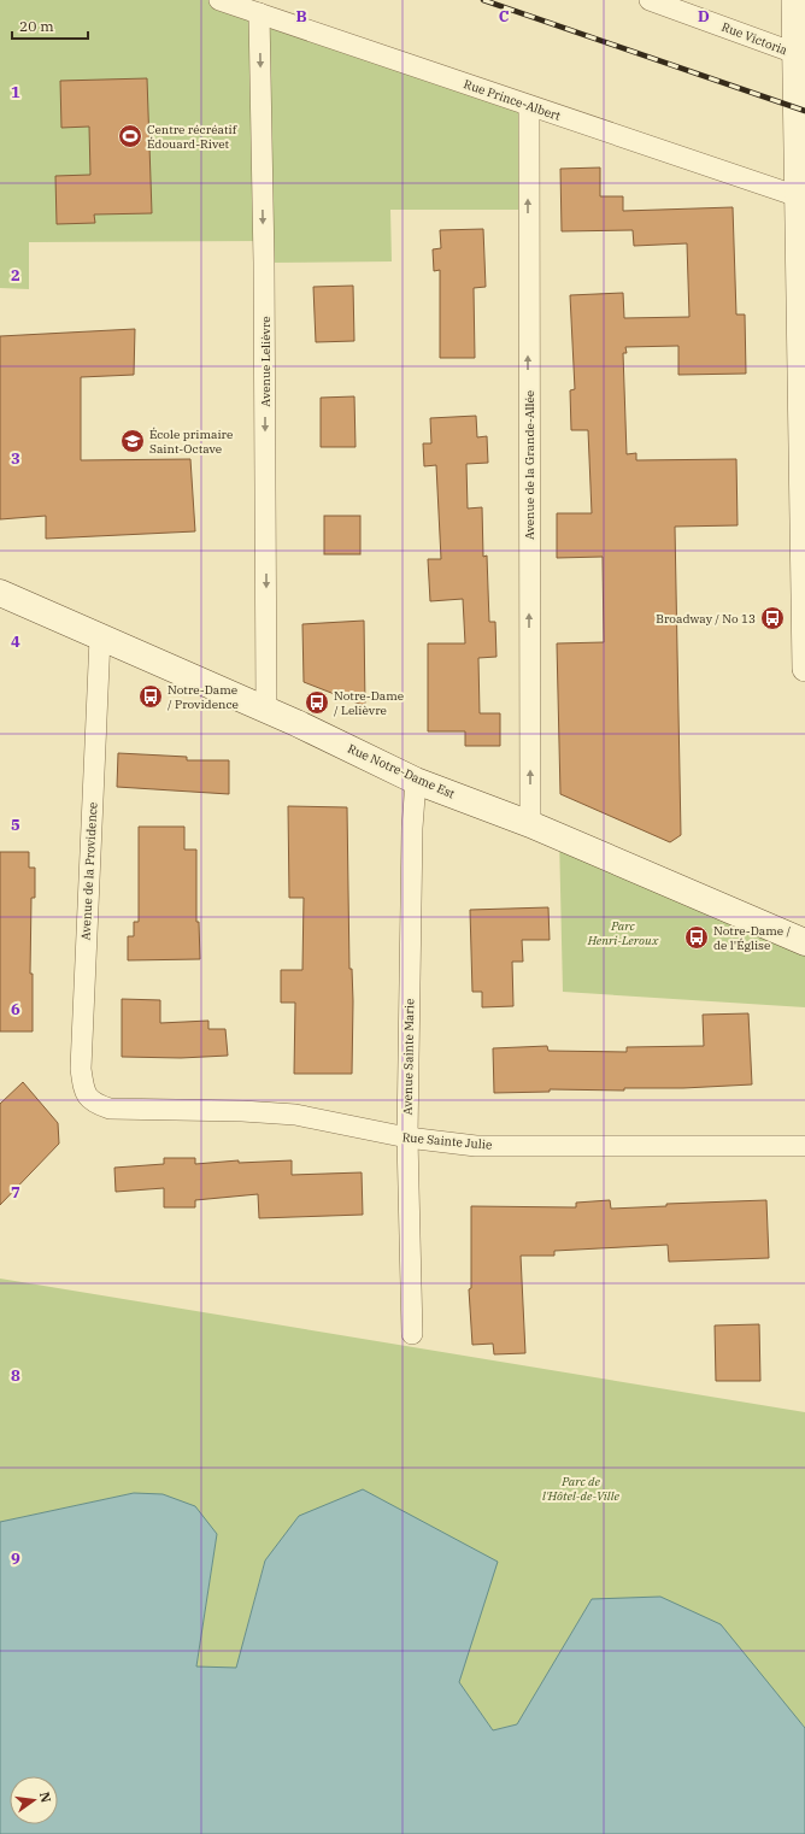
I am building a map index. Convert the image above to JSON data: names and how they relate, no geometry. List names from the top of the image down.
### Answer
{
  "streets": {
    "main road": ["Rue Notre-Dame Est"],
    "street": [
      "Rue Victoria",
      "Rue Prince-Albert",
      "Avenue Lelièvre",
      "Avenue de la Grande-Allée",
      "Avenue de la Providence",
      "Avenue Sainte Marie",
      "Rue Sainte Julie"
    ]
  },
  "crossings": [
    ["Rue Prince-Albert", "Avenue Lelièvre"],
    ["Rue Prince-Albert", "Avenue de la Grande-Allée"],
    ["Avenue Lelièvre", "Rue Notre-Dame Est"],
    ["Avenue de la Grande-Allée", "Rue Notre-Dame Est"],
    ["Rue Notre-Dame Est", "Avenue de la Providence"],
    ["Rue Notre-Dame Est", "Avenue Sainte Marie"],
    ["Avenue de la Providence", "Rue Sainte Julie"],
    ["Avenue Sainte Marie", "Rue Sainte Julie"]
  ],
  "one_way": ["Avenue Lelièvre", "Avenue de la Grande-Allée"],
  "parks": ["Parc Henri-Leroux", "Parc de l'Hôtel-de-Ville"],
  "places": {
    "sports": ["Centre récréatif Édouard-Rivet"],
    "school or university": ["École primaire Saint-Octave"],
    "bus stop": [
      "Broadway / No 13",
      "Notre-Dame / Providence",
      "Notre-Dame / Lelièvre",
      "Notre-Dame / de l'Église"
    ]
  },
  "scale_bar": "20 m",
  "north": "right",
  "grid": {
    "columns": ["B", "C", "D"],
    "rows": [
      "1",
      "2",
      "3",
      "4",
      "5",
      "6",
      "7",
      "8",
      "9"
    ]
  }
}
